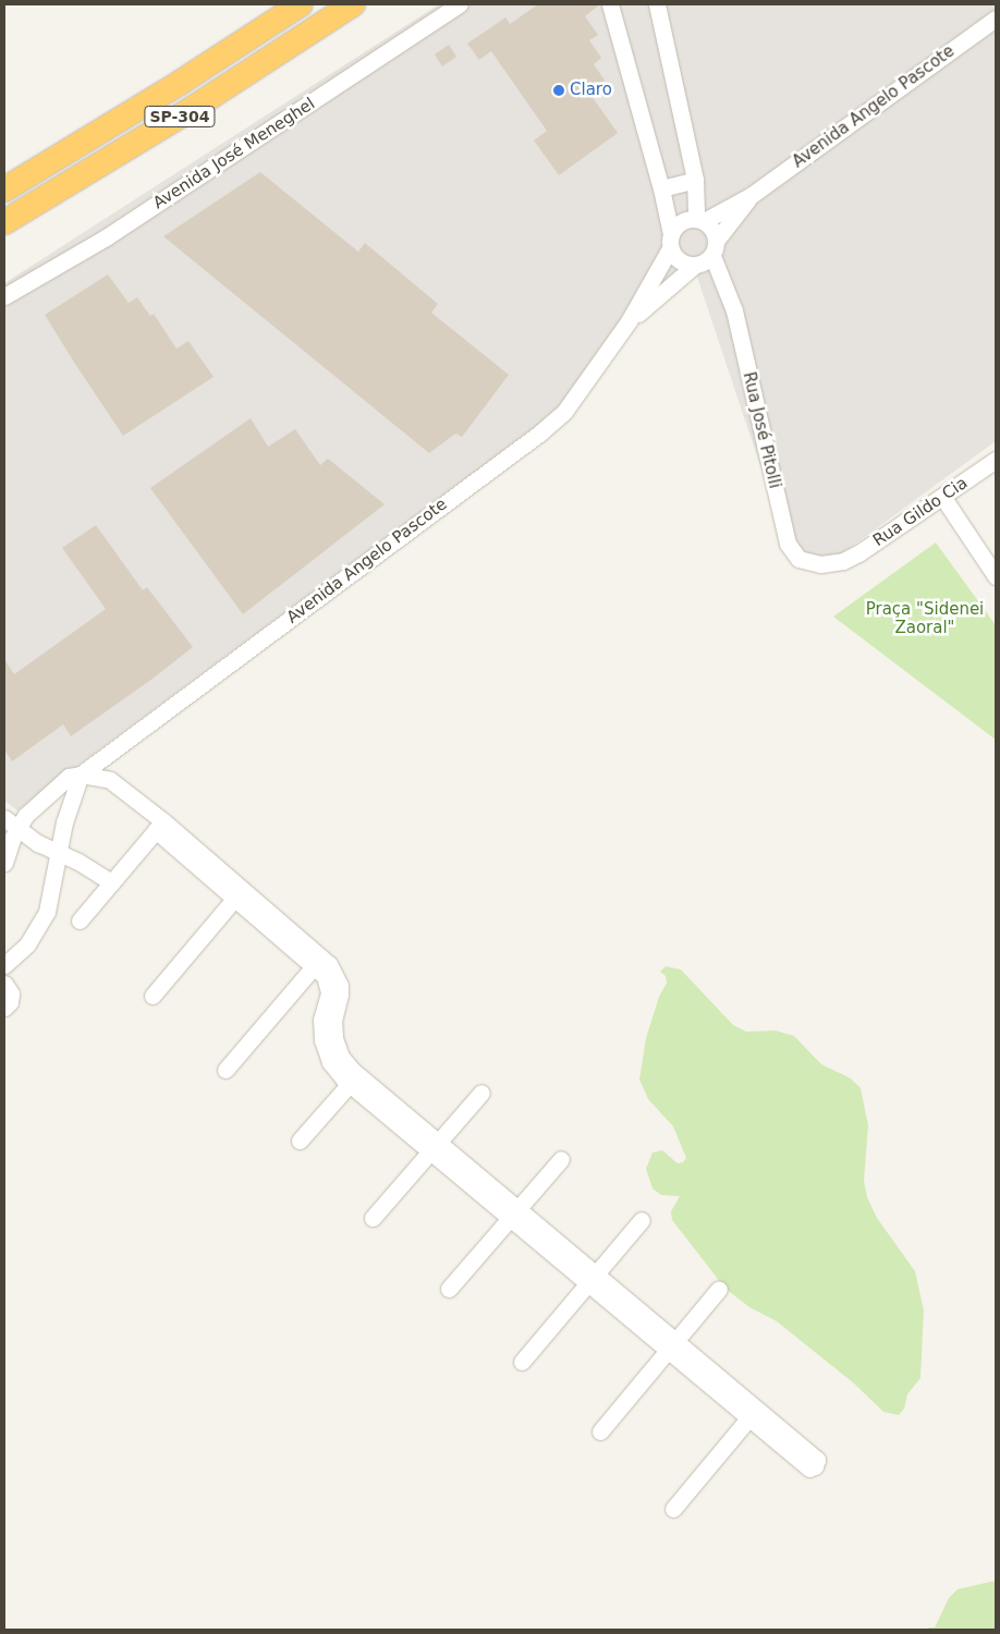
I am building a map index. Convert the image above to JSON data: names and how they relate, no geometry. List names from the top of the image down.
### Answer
{
  "streets": {
    "highway": ["SP-304"],
    "street": [
      "Avenida Angelo Pascote",
      "Avenida José Meneghel",
      "Rua José Pitolli",
      "Rua Gildo Cia"
    ]
  },
  "crossings": [
    ["Avenida Angelo Pascote", "Rua José Pitolli"],
    ["Rua José Pitolli", "Rua Gildo Cia"]
  ],
  "parks": ["Praça \"Sidenei Zaoral\""],
  "places": ["Claro"]
}
